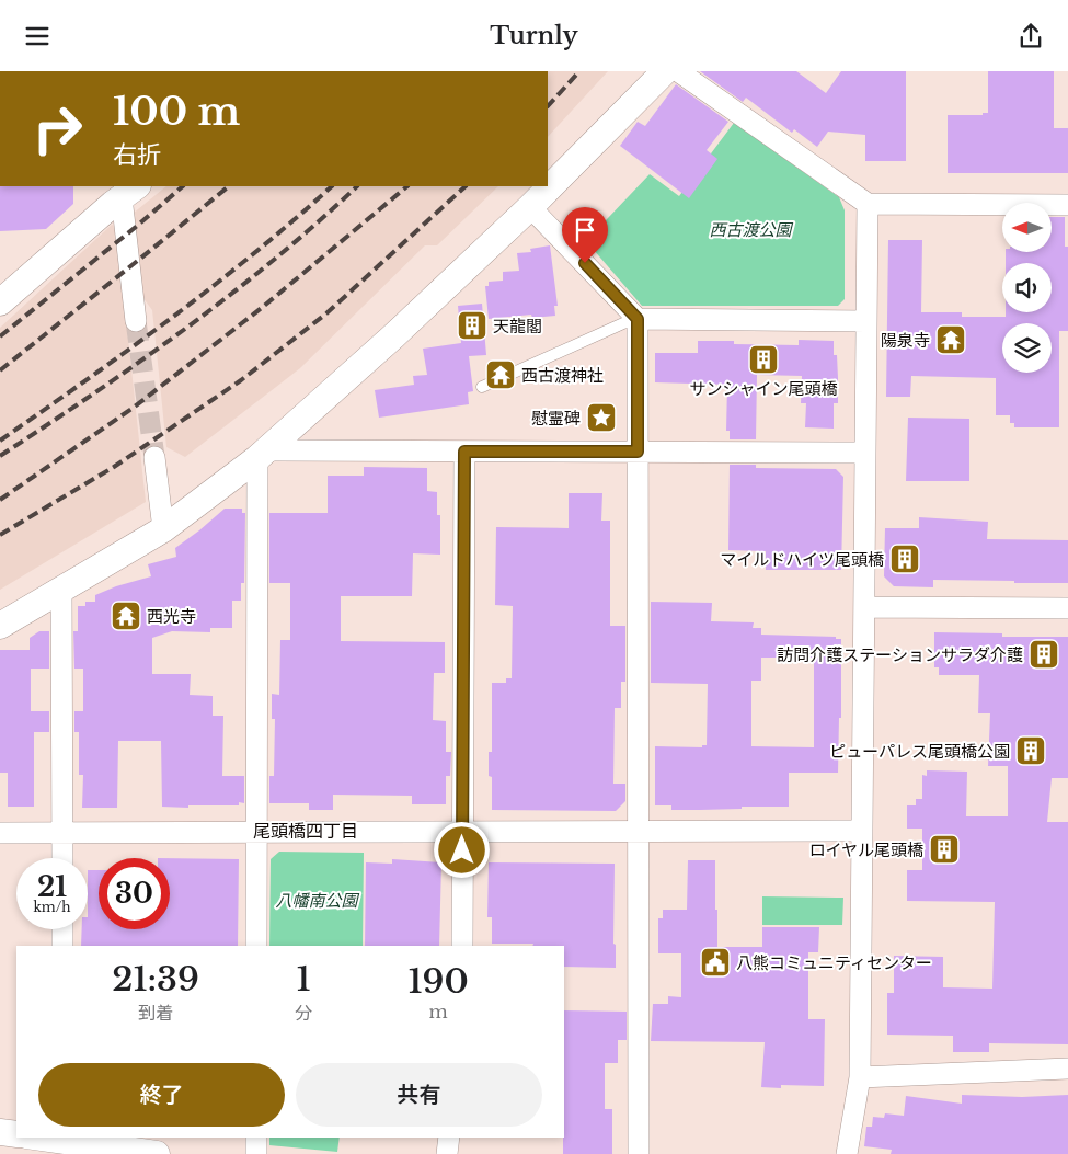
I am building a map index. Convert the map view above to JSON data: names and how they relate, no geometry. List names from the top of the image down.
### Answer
{
  "districts": ["尾頭橋四丁目"],
  "parks": ["西古渡公園", "八幡南公園"],
  "places": {
    "building": [
      "天龍閣",
      "サンシャイン尾頭橋",
      "マイルドハイツ尾頭橋",
      "訪問介護ステーションサラダ介護",
      "ピューパレス尾頭橋公園",
      "ロイヤル尾頭橋"
    ],
    "temple": ["陽泉寺", "西古渡神社", "西光寺"],
    "place": ["慰霊碑"],
    "public building": ["八熊コミュニティセンター"]
  },
  "north": "left",
  "page": {
    "header": "Turnly",
    "turn": ["100 m", "右折"],
    "speed": "21 km/h",
    "limit": "30",
    "eta": [
      "21:39",
      "到着",
      "1",
      "分",
      "190",
      "m"
    ],
    "buttons": ["終了", "共有"]
  }
}
